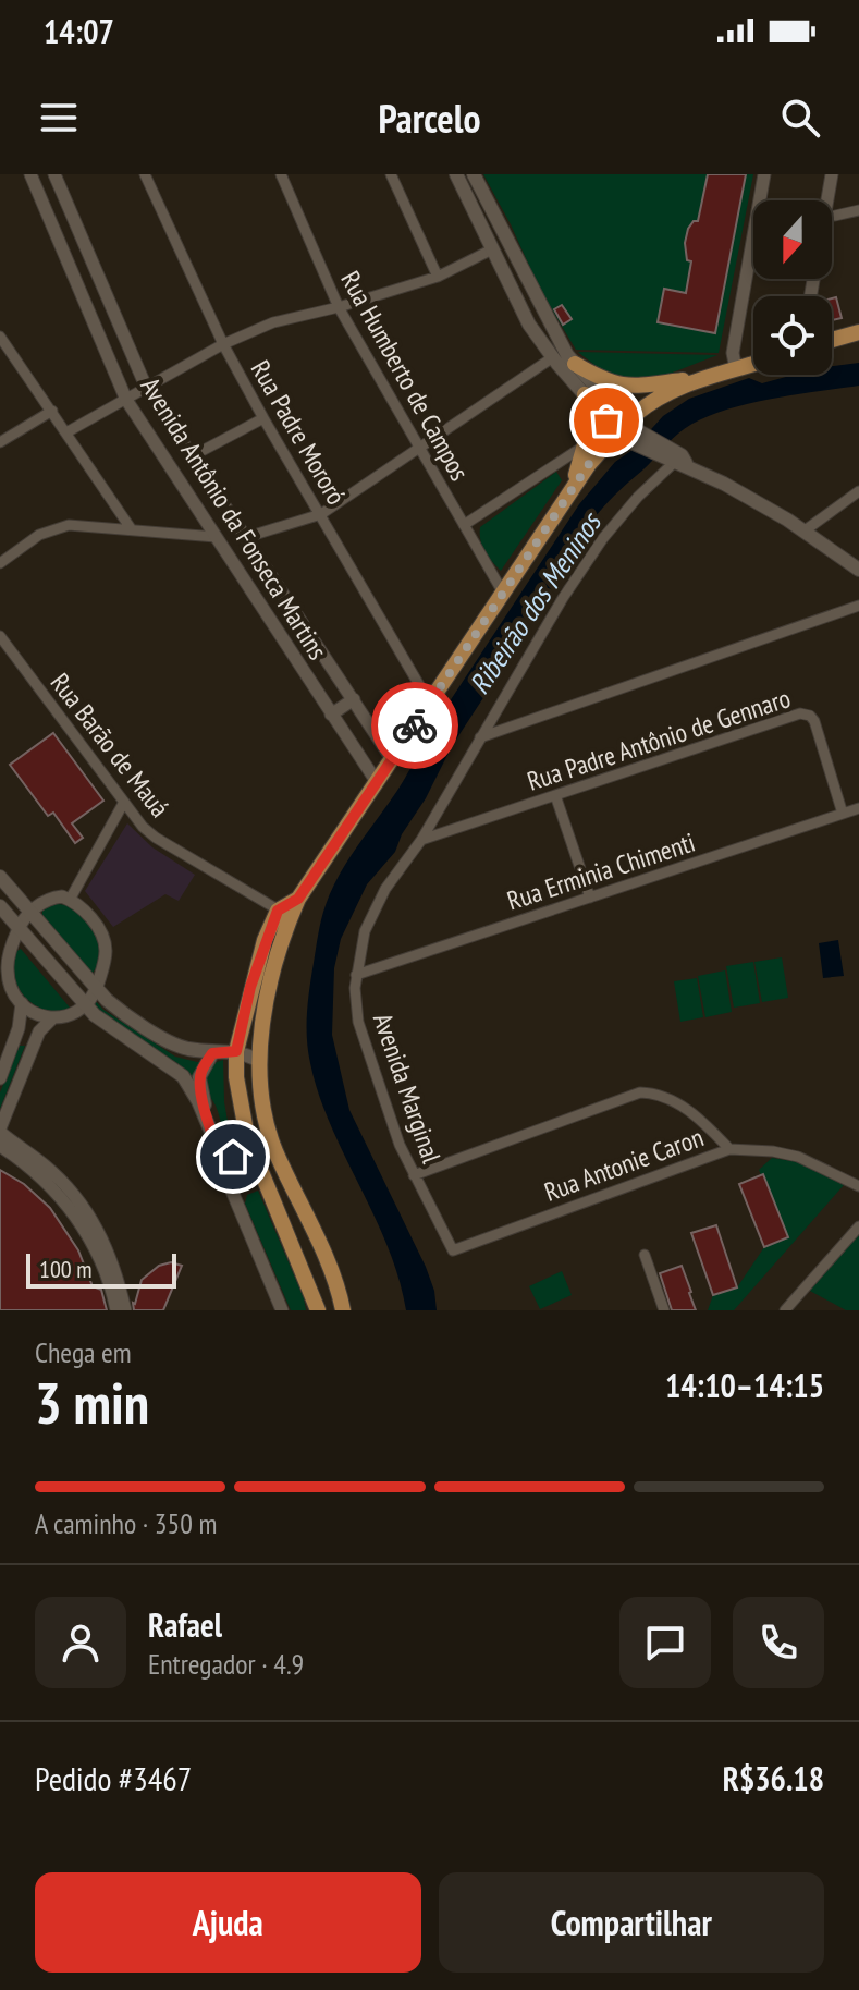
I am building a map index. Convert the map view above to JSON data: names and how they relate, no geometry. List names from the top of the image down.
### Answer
{
  "streets": {
    "street": [
      "Rua Humberto de Campos",
      "Rua Padre Mororó",
      "Avenida Antônio da Fonseca Martins",
      "Rua Padre Antônio de Gennaro",
      "Rua Barão de Mauá",
      "Rua Erminia Chimenti",
      "Avenida Marginal",
      "Rua Antonie Caron"
    ]
  },
  "crossings": [
    ["Rua Padre Antônio de Gennaro", "Rua Erminia Chimenti"],
    ["Rua Padre Antônio de Gennaro", "Avenida Marginal"],
    ["Rua Erminia Chimenti", "Avenida Marginal"],
    ["Avenida Marginal", "Rua Antonie Caron"]
  ],
  "water": ["Ribeirão dos Meninos"],
  "scale_bar": "100 m",
  "north": "bottom",
  "page": {
    "status": "14:07",
    "header": "Parcelo",
    "scale": "100 m",
    "heading": ["3 min", "Chega em", "14:10–14:15"],
    "panel": [
      "Rafael",
      "Entregador · 4.9",
      "Pedido #3467",
      "R$36.18"
    ],
    "bar": "A caminho · 350 m",
    "buttons": ["Ajuda", "Compartilhar"]
  }
}
